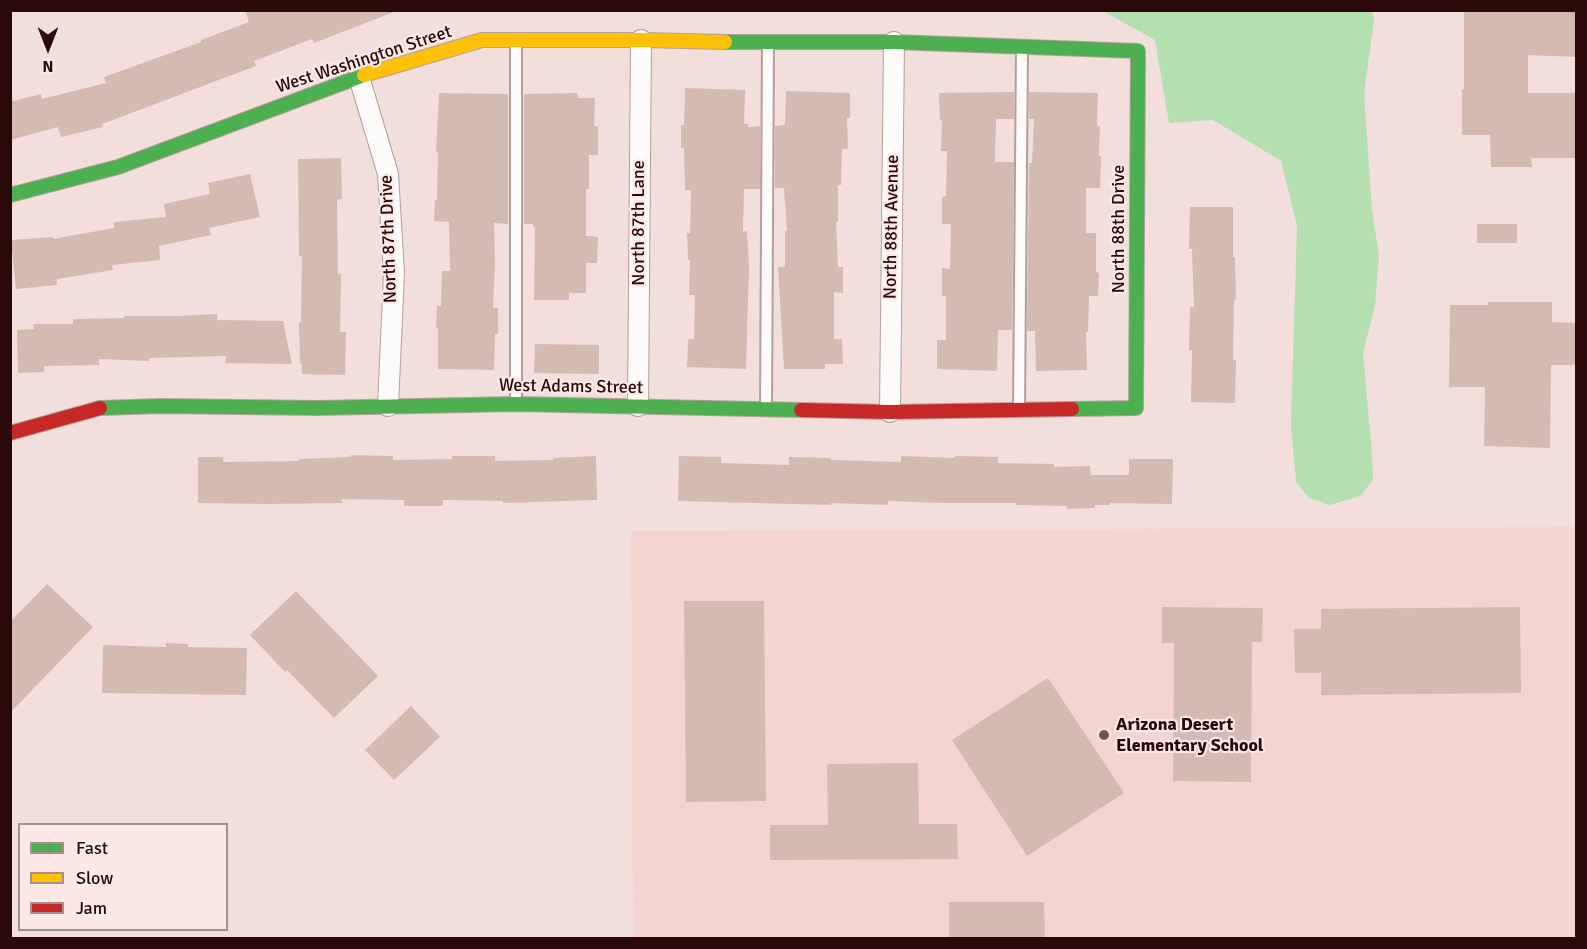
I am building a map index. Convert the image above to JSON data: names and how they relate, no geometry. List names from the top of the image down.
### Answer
{
  "streets": {
    "street": [
      "West Washington Street",
      "North 87th Lane",
      "North 88th Avenue",
      "North 88th Drive",
      "North 87th Drive",
      "West Adams Street"
    ]
  },
  "crossings": [
    ["West Washington Street", "North 87th Lane"],
    ["West Washington Street", "North 88th Avenue"],
    ["West Washington Street", "North 88th Drive"],
    ["West Washington Street", "North 87th Drive"],
    ["North 87th Lane", "West Adams Street"],
    ["North 88th Avenue", "West Adams Street"],
    ["North 88th Drive", "West Adams Street"],
    ["North 87th Drive", "West Adams Street"]
  ],
  "places": ["Arizona Desert Elementary School"],
  "legend": ["Fast", "Slow", "Jam"],
  "north": "bottom"
}
